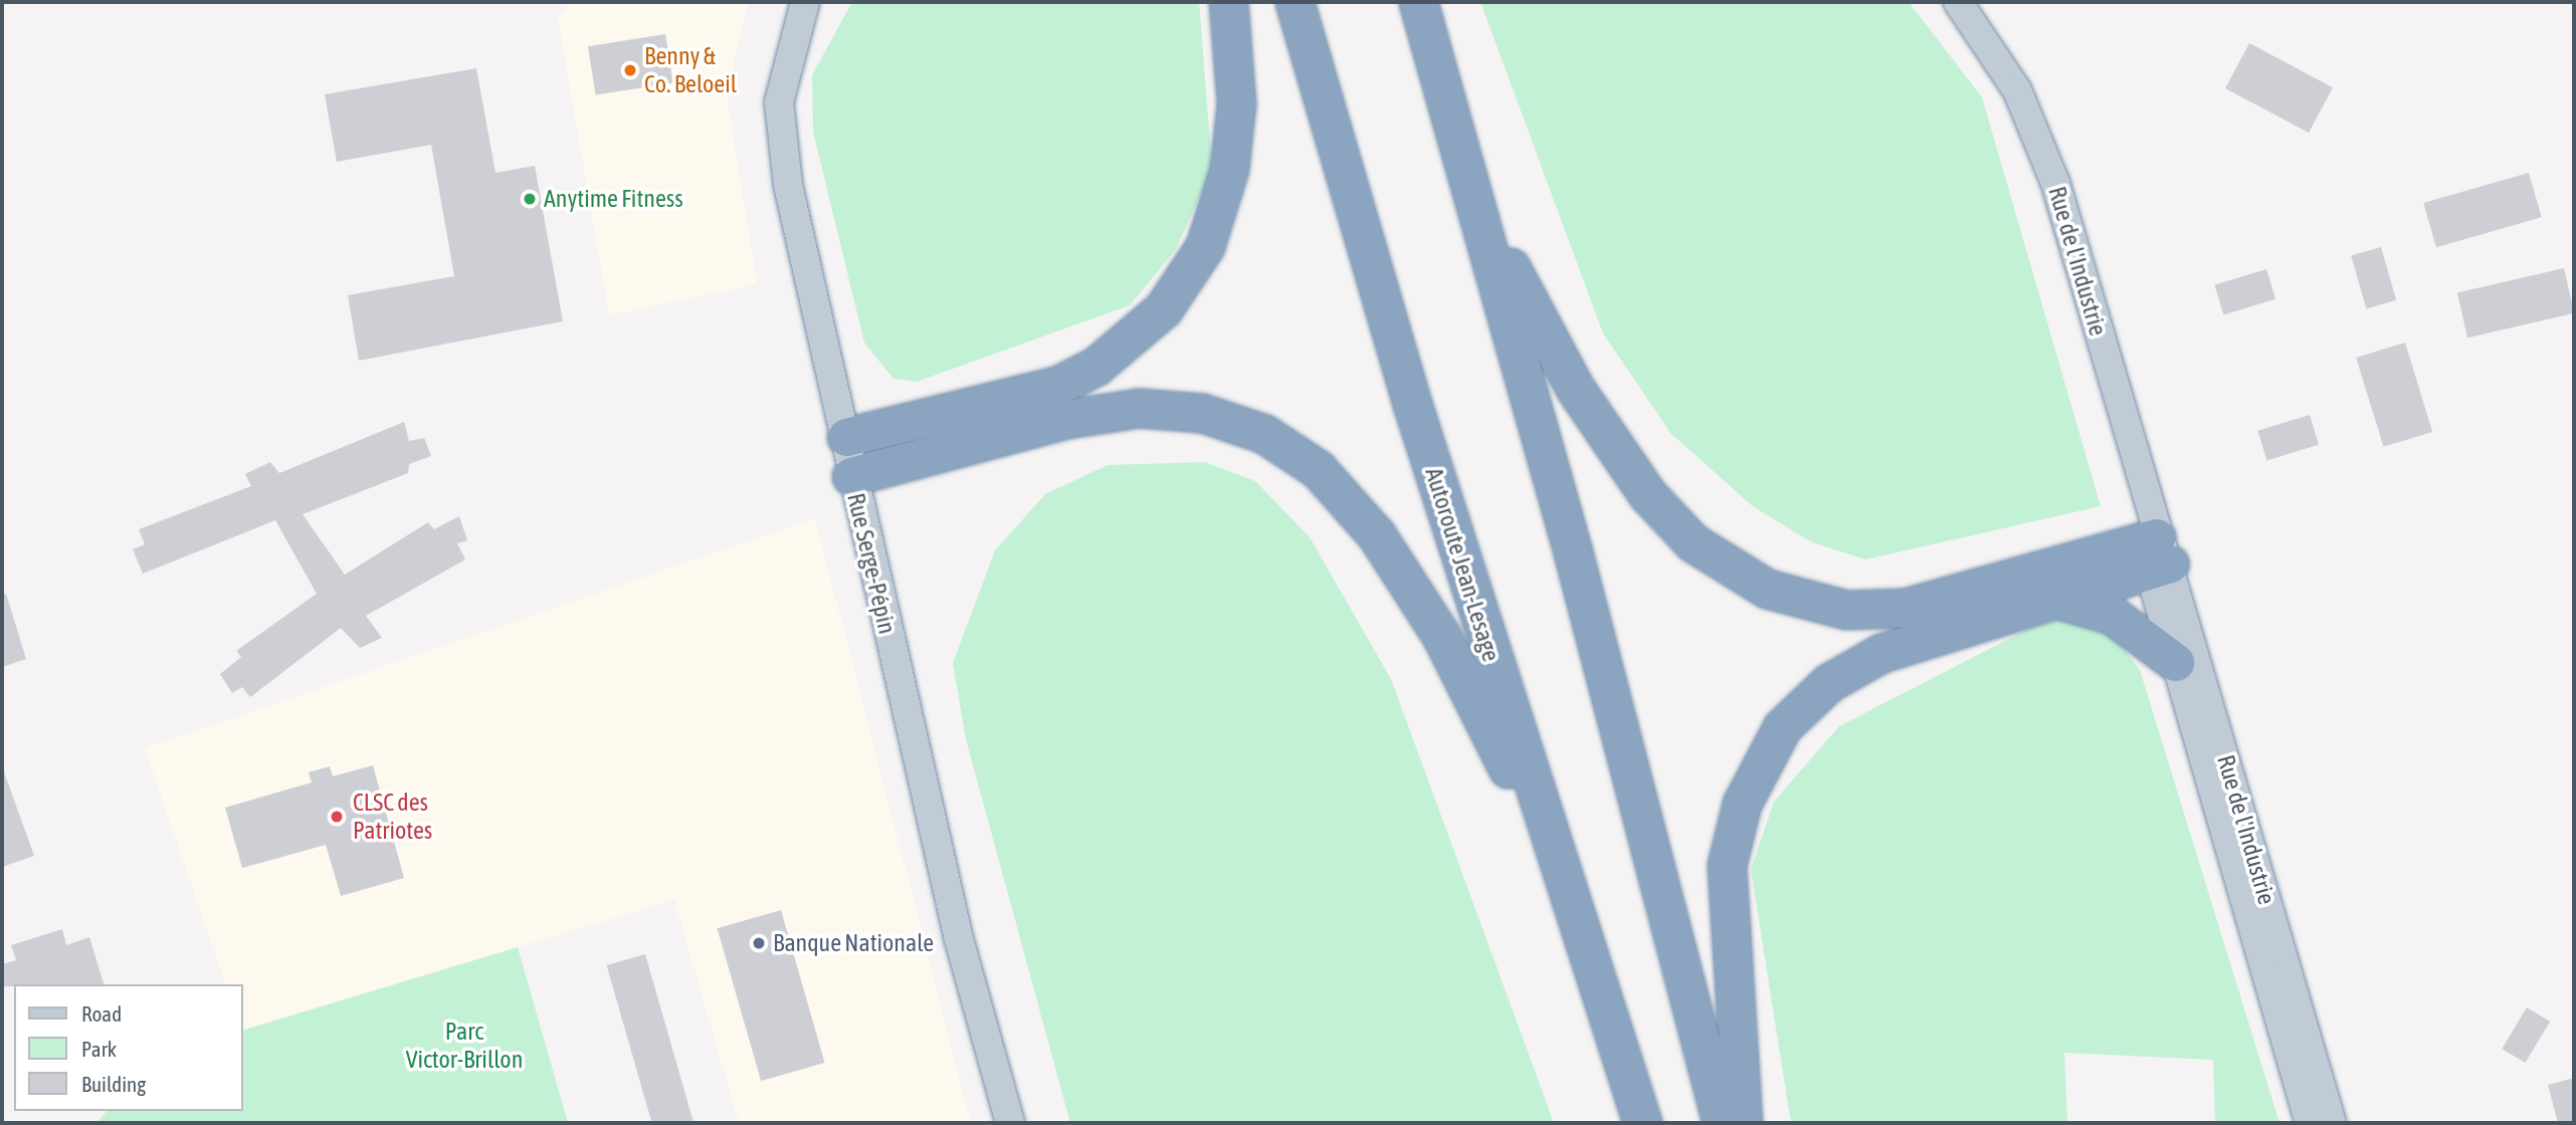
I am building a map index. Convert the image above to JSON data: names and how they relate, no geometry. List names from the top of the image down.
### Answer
{
  "streets": {
    "highway": ["Autoroute Jean-Lesage"],
    "street": ["Rue de l'Industrie", "Rue Serge-Pépin"]
  },
  "parks": ["Parc Victor-Brillon"],
  "places": [
    "Benny & Co. Beloeil",
    "Anytime Fitness",
    "CLSC des Patriotes",
    "Banque Nationale"
  ],
  "legend": ["Road", "Park", "Building"]
}
